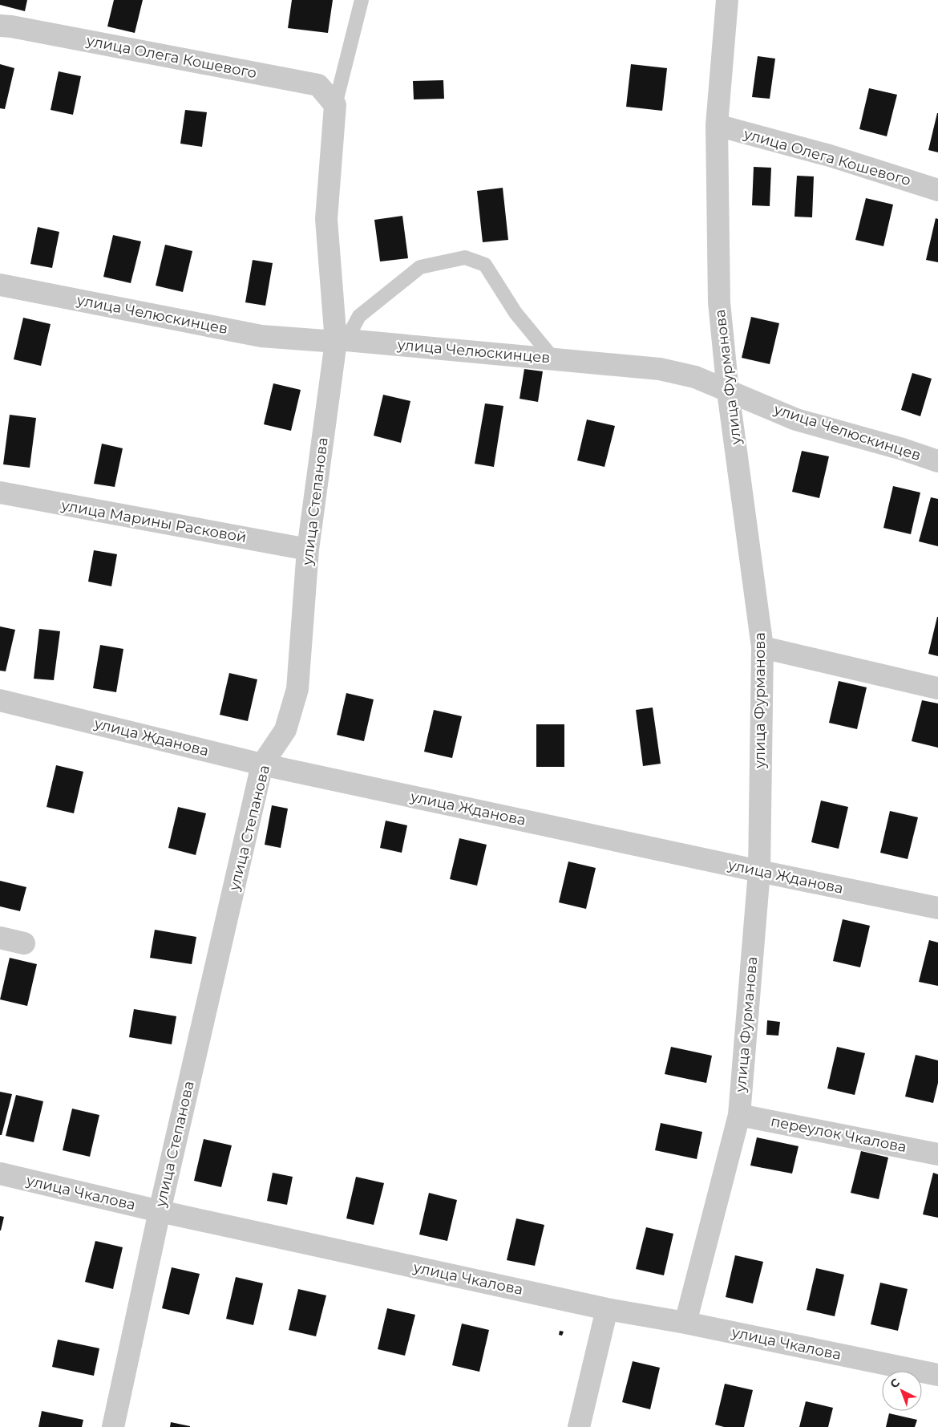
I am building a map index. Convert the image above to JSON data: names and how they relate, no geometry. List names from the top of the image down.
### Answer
{
  "streets": {
    "street": [
      "улица Олега Кошевого",
      "улица Челюскинцев",
      "улица Фурманова",
      "улица Степанова",
      "улица Марины Расковой",
      "улица Жданова",
      "переулок Чкалова",
      "улица Чкалова"
    ]
  },
  "crossings": [
    ["улица Олега Кошевого", "улица Фурманова"],
    ["улица Олега Кошевого", "улица Степанова"],
    ["улица Челюскинцев", "улица Фурманова"],
    ["улица Челюскинцев", "улица Степанова"],
    ["улица Фурманова", "улица Жданова"],
    ["улица Фурманова", "переулок Чкалова"],
    ["улица Фурманова", "улица Чкалова"],
    ["улица Степанова", "улица Марины Расковой"],
    ["улица Степанова", "улица Жданова"],
    ["улица Степанова", "улица Чкалова"]
  ],
  "north": "top left"
}
